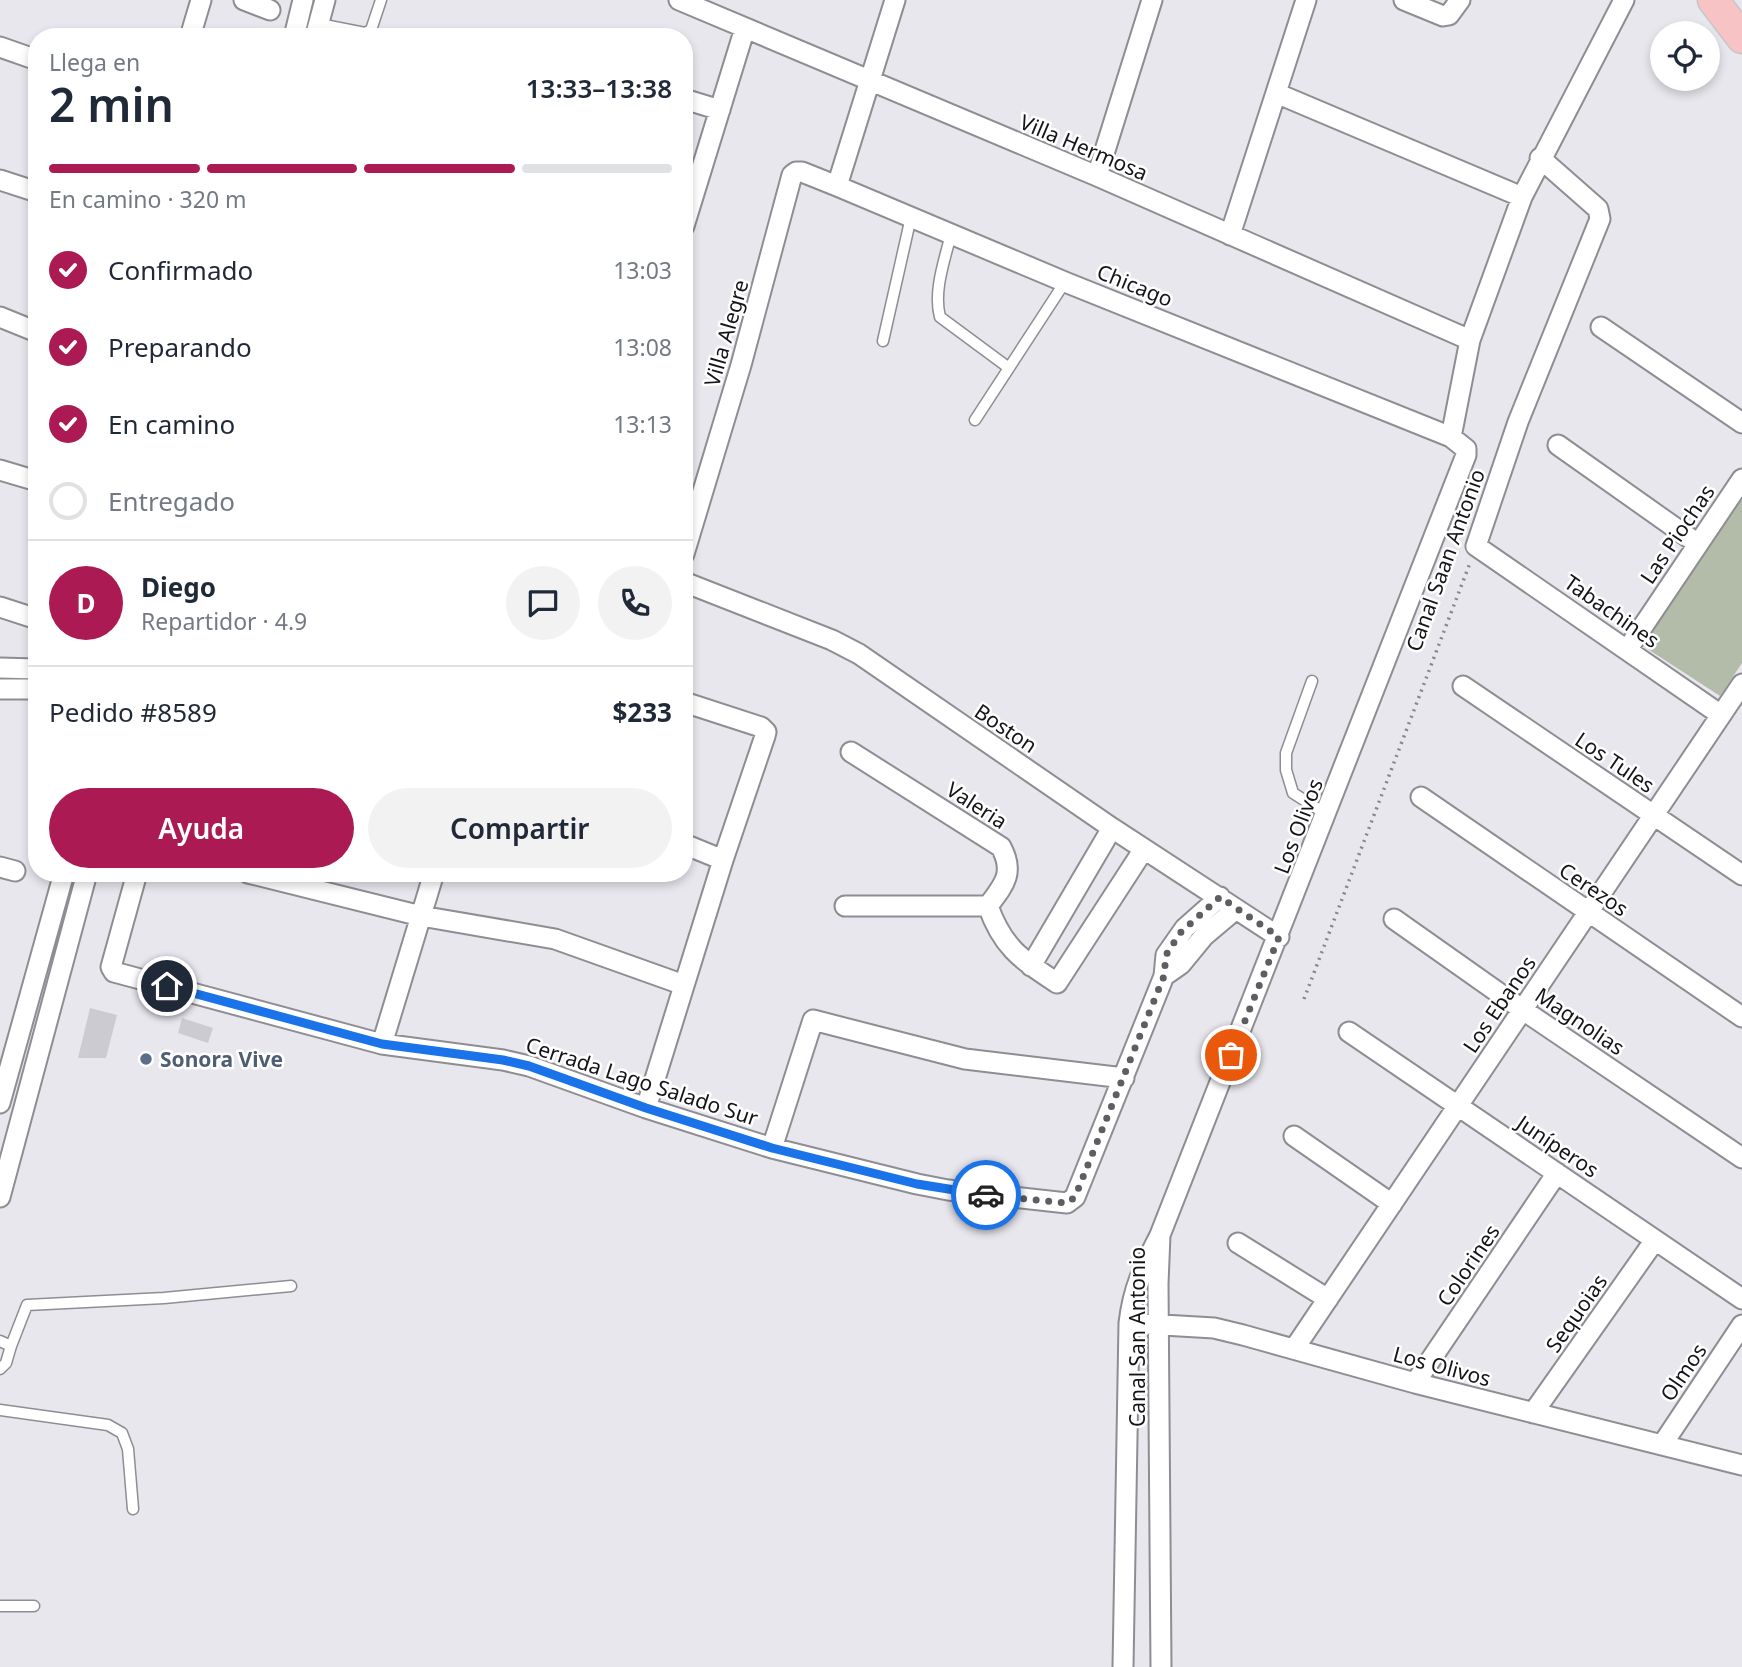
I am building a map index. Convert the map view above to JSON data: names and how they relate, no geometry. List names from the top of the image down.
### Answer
{
  "streets": {
    "street": [
      "Villa Hermosa",
      "Chicago",
      "Villa Alegre",
      "Las Piochas",
      "Canal Saan Antonio",
      "Tabachines",
      "Boston",
      "Los Tules",
      "Valeria",
      "Los Olivos",
      "Cerezos",
      "Los Ebanos",
      "Magnolias",
      "Cerrada Lago Salado Sur",
      "Juníperos",
      "Colorines",
      "Sequoias",
      "Canal San Antonio",
      "Olmos"
    ]
  },
  "crossings": [
    ["Chicago", "Villa Alegre"],
    ["Chicago", "Los Olivos"],
    ["Las Piochas", "Tabachines"],
    ["Canal Saan Antonio", "Tabachines"],
    ["Tabachines", "Los Ebanos"],
    ["Boston", "Los Olivos"],
    ["Los Tules", "Los Ebanos"],
    ["Los Olivos", "Los Ebanos"],
    ["Los Olivos", "Colorines"],
    ["Los Olivos", "Sequoias"],
    ["Los Olivos", "Canal San Antonio"],
    ["Los Olivos", "Olmos"],
    ["Cerezos", "Los Ebanos"],
    ["Los Ebanos", "Magnolias"],
    ["Los Ebanos", "Juníperos"],
    ["Juníperos", "Colorines"],
    ["Juníperos", "Sequoias"]
  ],
  "places": ["Sonora Vive"],
  "page": {
    "heading": ["2 min", "Llega en", "13:33–13:38"],
    "panel": [
      "Diego",
      "Repartidor · 4.9",
      "Pedido #8589",
      "$233"
    ],
    "bar": "En camino · 320 m",
    "list": [
      ["Confirmado", "13:03"],
      ["Preparando", "13:08"],
      ["En camino", "13:13"],
      "Entregado"
    ],
    "round": "D",
    "buttons": ["Ayuda", "Compartir"]
  }
}
